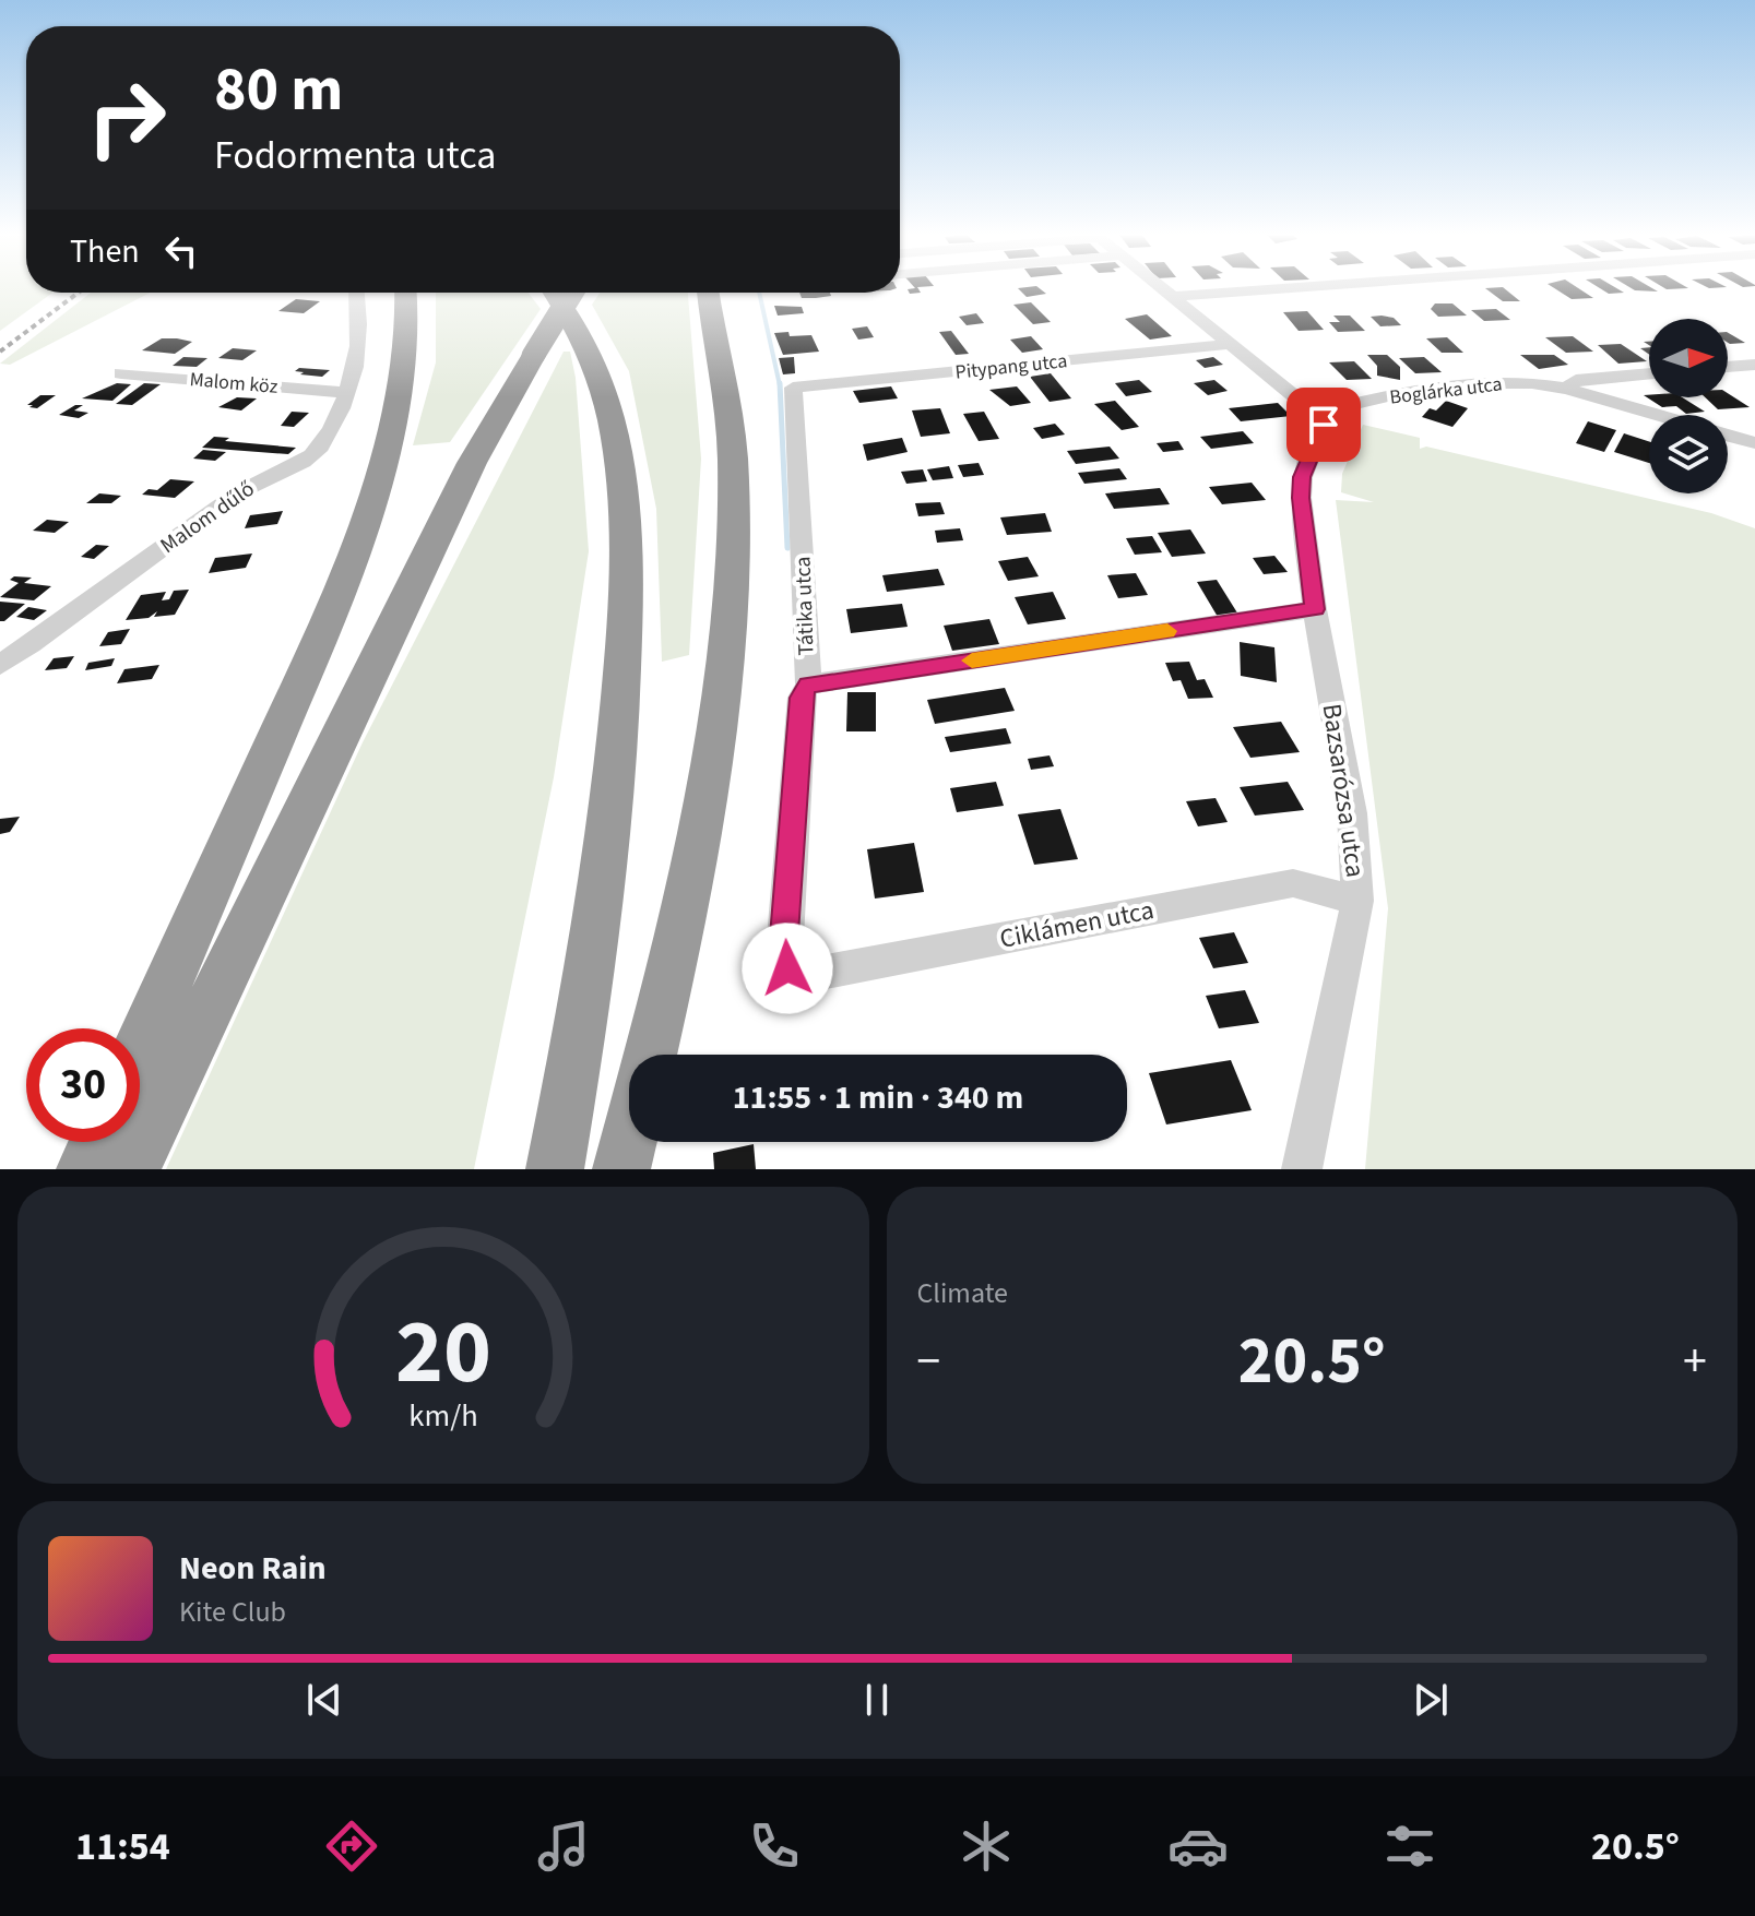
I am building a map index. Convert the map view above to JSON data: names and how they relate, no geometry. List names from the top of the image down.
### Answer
{
  "streets": {
    "street": [
      "Pitypang utca",
      "Malom köz",
      "Boglárka utca",
      "Malom dűlő",
      "Tátika utca",
      "Bazsarózsa utca",
      "Ciklámen utca"
    ]
  },
  "crossings": [
    ["Pitypang utca", "Tátika utca"],
    ["Malom köz", "Malom dűlő"],
    ["Boglárka utca", "Bazsarózsa utca"],
    ["Tátika utca", "Ciklámen utca"],
    ["Bazsarózsa utca", "Ciklámen utca"]
  ],
  "north": "right",
  "page": {
    "turn": ["80 m", "Fodormenta utca"],
    "then": "Then",
    "limit": "30",
    "trip": "11:55 · 1 min · 340 m",
    "tile": "Climate",
    "heat": ["−", "20.5°", "+"],
    "song": ["Neon Rain", "Kite Club"],
    "tabs": ["11:54", "20.5°"],
    "gauge": ["20", "km/h"]
  }
}
